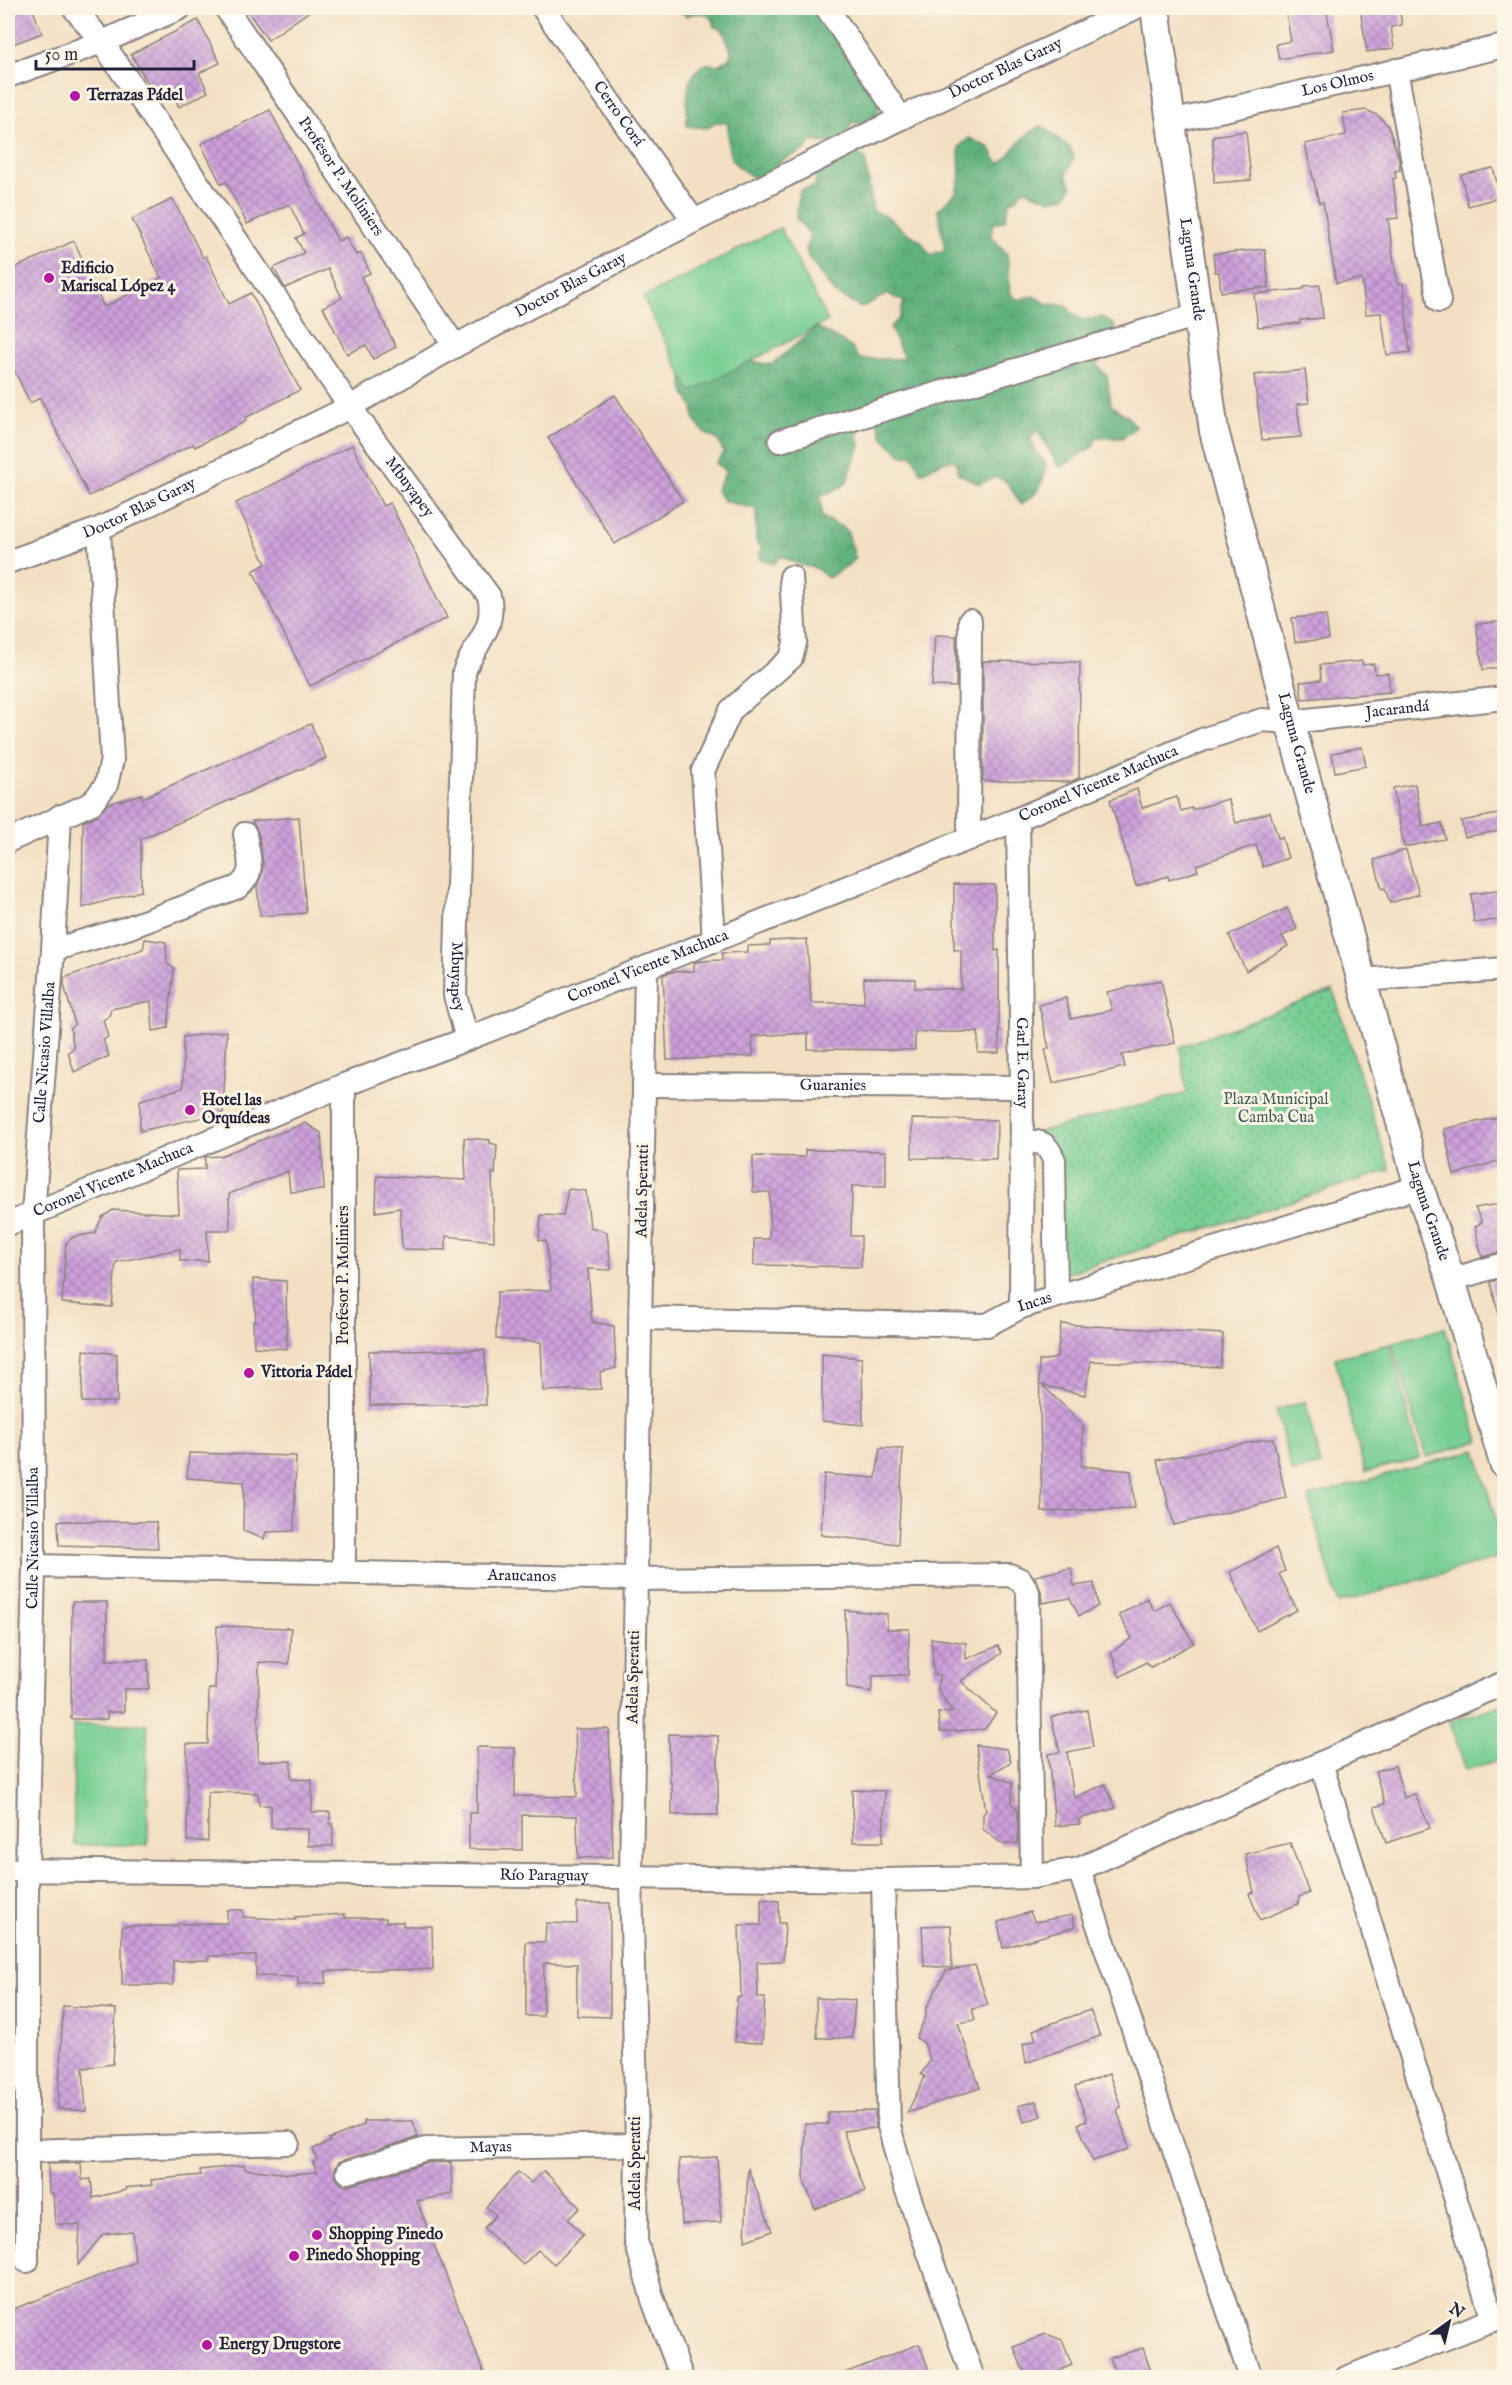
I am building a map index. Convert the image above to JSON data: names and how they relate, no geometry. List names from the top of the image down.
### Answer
{
  "streets": {
    "main road": ["Laguna Grande"],
    "street": [
      "Doctor Blas Garay",
      "Los Olmos",
      "Cerro Corá",
      "Profesor P. Moliniers",
      "Mbuyapey",
      "Jacarandá",
      "Coronel Vicente Machuca",
      "Calle Nicasio Villalba",
      "Garl E. Garay",
      "Guaranies",
      "Adela Speratti",
      "Incas",
      "Araucanos",
      "Río Paraguay",
      "Mayas"
    ]
  },
  "crossings": [
    ["Doctor Blas Garay", "Cerro Corá"],
    ["Doctor Blas Garay", "Profesor P. Moliniers"],
    ["Doctor Blas Garay", "Mbuyapey"],
    ["Los Olmos", "Laguna Grande"],
    ["Profesor P. Moliniers", "Coronel Vicente Machuca"],
    ["Profesor P. Moliniers", "Araucanos"],
    ["Laguna Grande", "Jacarandá"],
    ["Laguna Grande", "Coronel Vicente Machuca"],
    ["Laguna Grande", "Incas"],
    ["Mbuyapey", "Coronel Vicente Machuca"],
    ["Jacarandá", "Coronel Vicente Machuca"],
    ["Coronel Vicente Machuca", "Calle Nicasio Villalba"],
    ["Coronel Vicente Machuca", "Garl E. Garay"],
    ["Coronel Vicente Machuca", "Adela Speratti"],
    ["Calle Nicasio Villalba", "Araucanos"],
    ["Calle Nicasio Villalba", "Río Paraguay"],
    ["Garl E. Garay", "Guaranies"],
    ["Garl E. Garay", "Incas"],
    ["Guaranies", "Adela Speratti"],
    ["Adela Speratti", "Incas"],
    ["Adela Speratti", "Araucanos"],
    ["Adela Speratti", "Río Paraguay"],
    ["Adela Speratti", "Mayas"],
    ["Araucanos", "Río Paraguay"]
  ],
  "parks": ["Plaza Municipal Camba Cua"],
  "places": [
    "Terrazas Pádel",
    "Edificio Mariscal López 4",
    "Hotel las Orquídeas",
    "Vittoria Pádel",
    "Shopping Pinedo",
    "Pinedo Shopping",
    "Energy Drugstore"
  ],
  "scale_bar": "50 m",
  "north": "top right"
}
